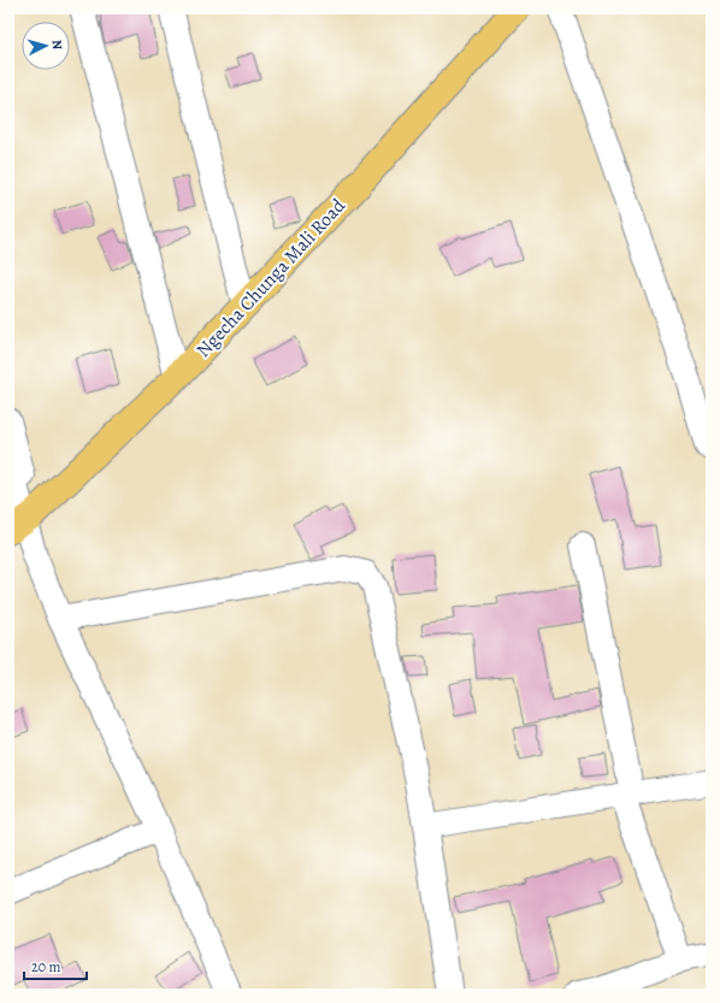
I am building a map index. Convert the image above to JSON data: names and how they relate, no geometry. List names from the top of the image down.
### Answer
{
  "streets": {
    "main road": ["Ngecha Chunga Mali Road"]
  },
  "scale_bar": "20 m",
  "north": "right"
}
